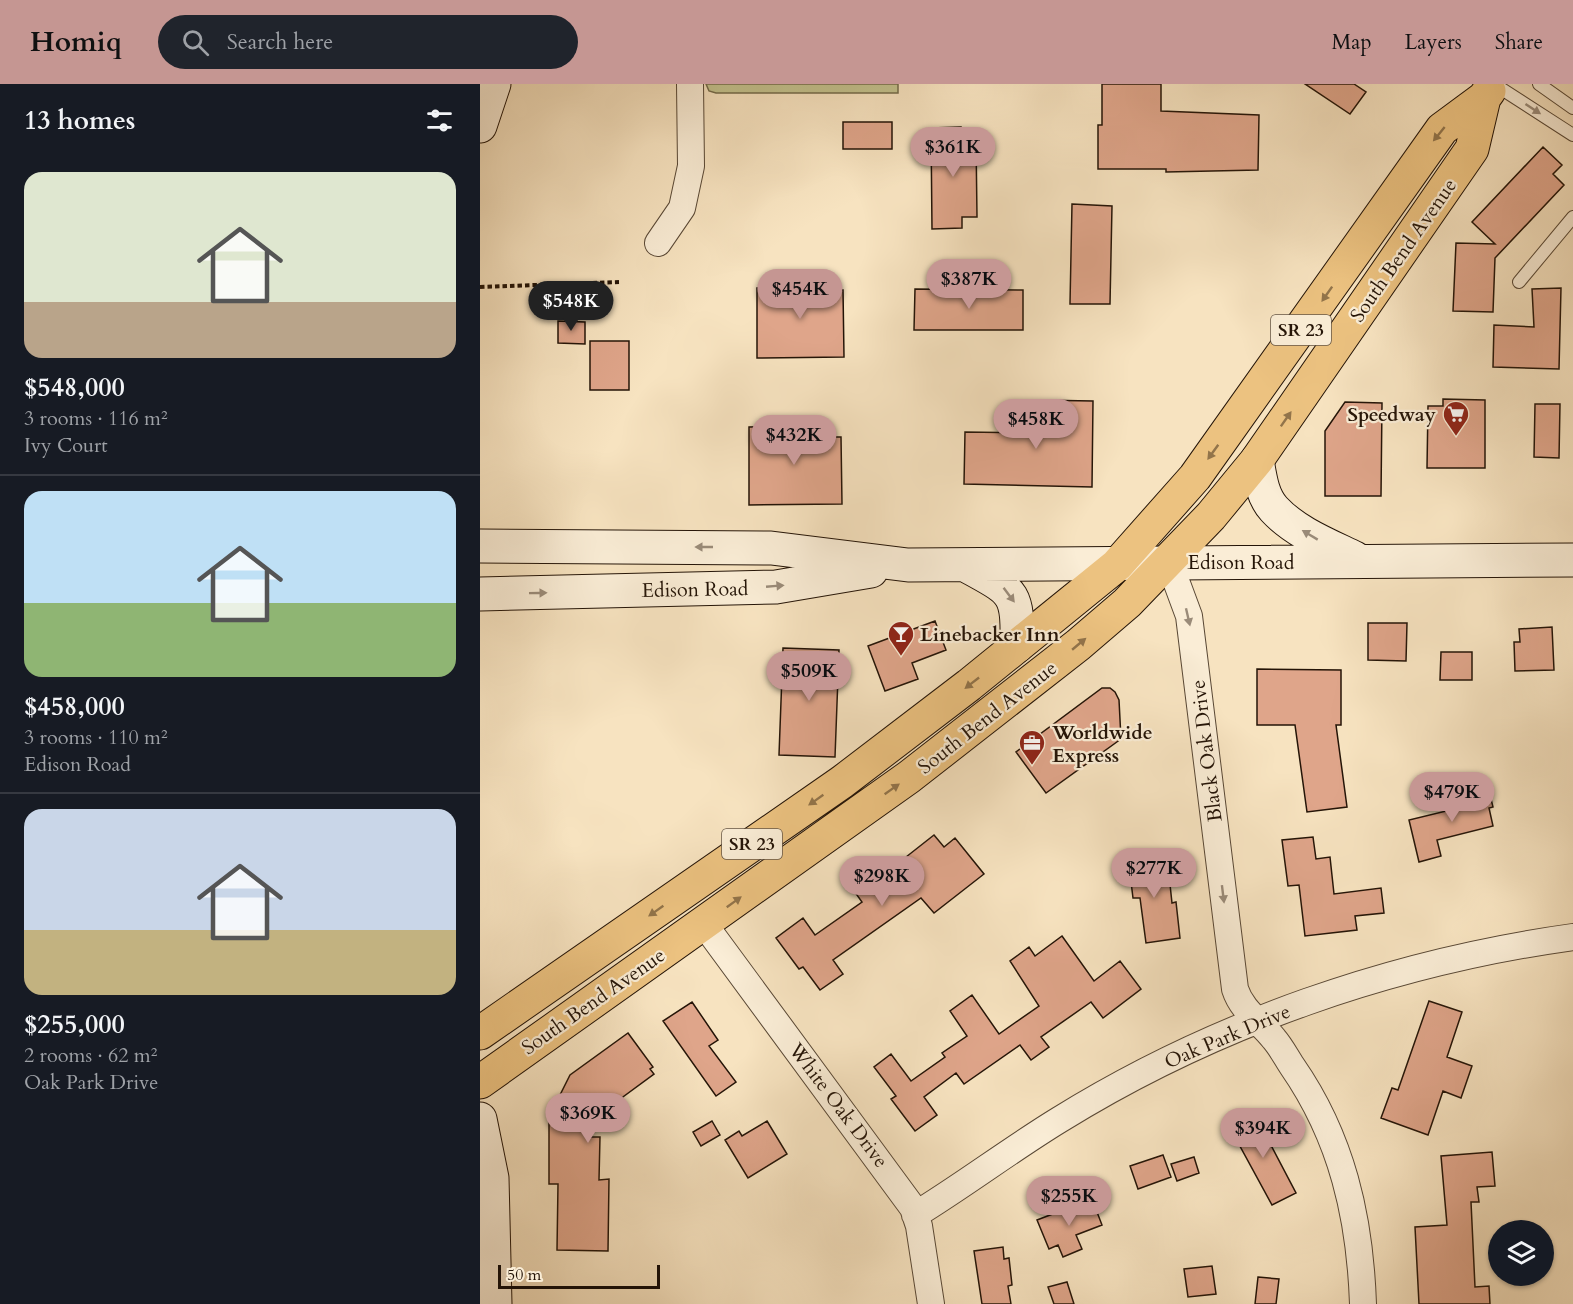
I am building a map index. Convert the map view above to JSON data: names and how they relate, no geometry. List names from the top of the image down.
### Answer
{
  "streets": {
    "main road": ["South Bend Avenue", "SR 23", "Edison Road"],
    "street": ["Black Oak Drive", "Oak Park Drive", "White Oak Drive"]
  },
  "crossings": [
    ["South Bend Avenue", "Edison Road"],
    ["South Bend Avenue", "Black Oak Drive"],
    ["South Bend Avenue", "White Oak Drive"],
    ["Edison Road", "Black Oak Drive"],
    ["Black Oak Drive", "Oak Park Drive"],
    ["Oak Park Drive", "White Oak Drive"]
  ],
  "one_way": ["Black Oak Drive"],
  "places": {
    "supermarket": ["Speedway"],
    "bar": ["Linebacker Inn"],
    "office": ["Worldwide Express"]
  },
  "scale_bar": "50 m",
  "page": {
    "header": "Homiq",
    "search": "Search here",
    "nav": ["Map", "Layers", "Share"],
    "heading": "13 homes",
    "price": [
      "$361K",
      "$387K",
      "$454K",
      "$548K",
      "$458K",
      "$432K",
      "$509K",
      "$479K",
      "$277K",
      "$298K",
      "$369K",
      "$394K",
      "$255K"
    ],
    "list": [
      {
        "name": "$548,000",
        "note": "3 rooms · 116 m² · Ivy Court"
      },
      {
        "name": "$458,000",
        "note": "3 rooms · 110 m² · Edison Road"
      },
      {
        "name": "$255,000",
        "note": "2 rooms · 62 m² · Oak Park Drive"
      }
    ],
    "scale": "50 m"
  }
}
